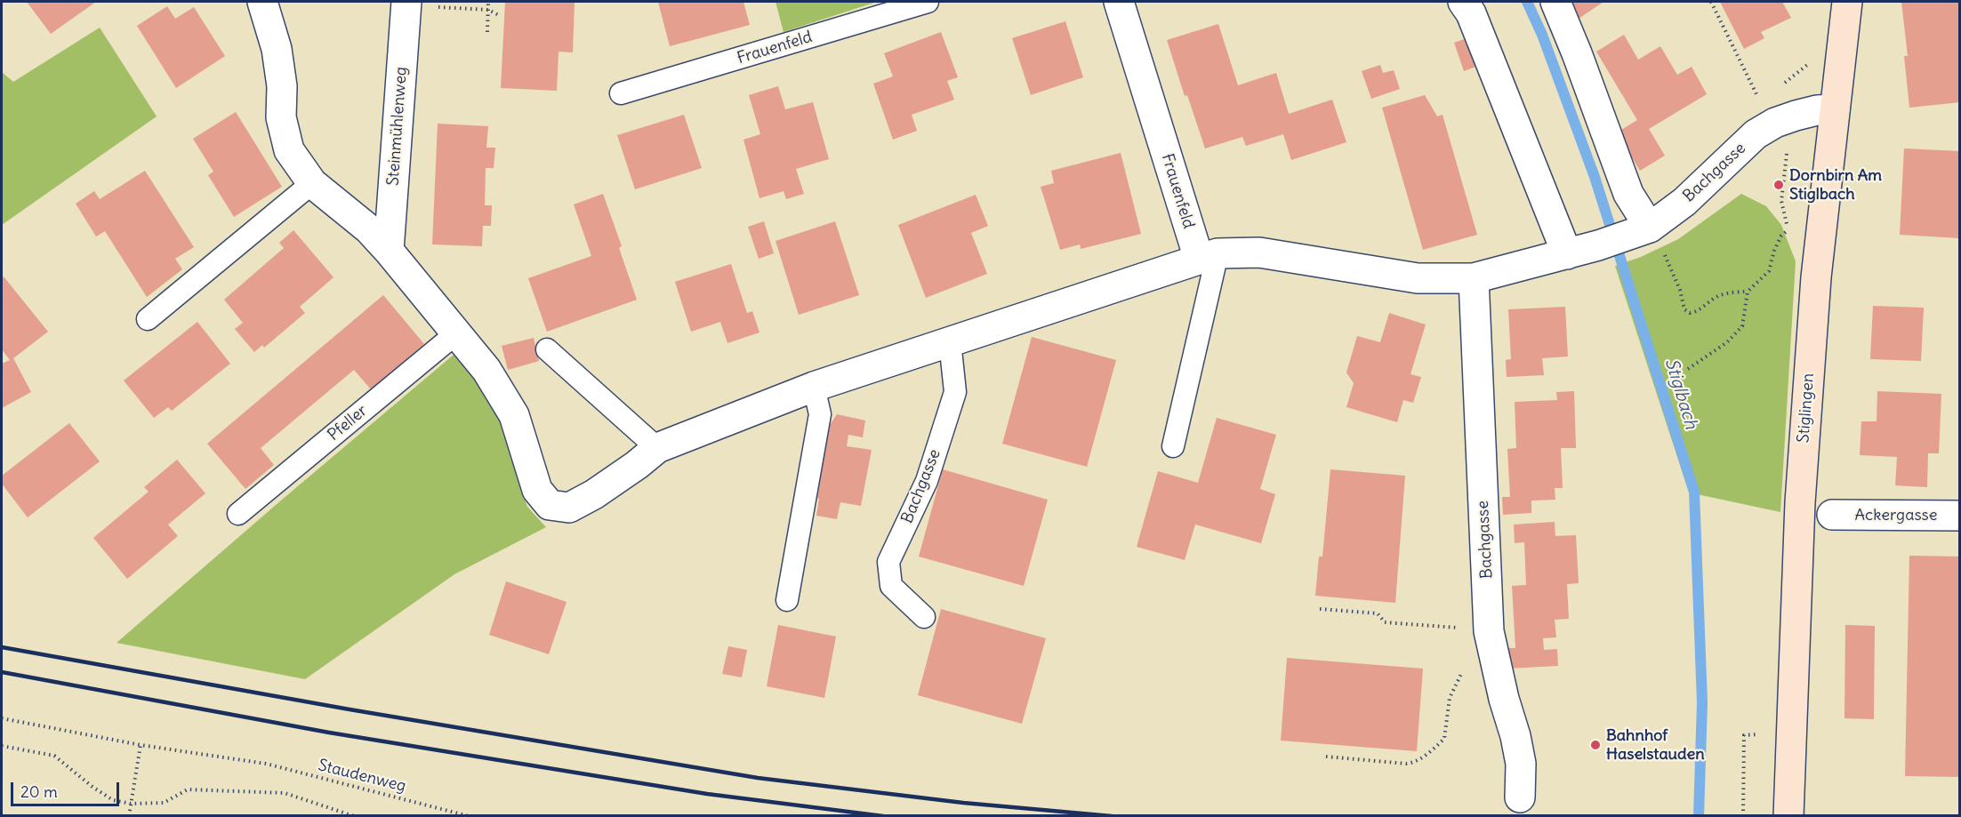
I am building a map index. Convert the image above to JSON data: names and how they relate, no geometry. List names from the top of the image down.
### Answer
{
  "streets": {
    "main road": ["Stiglingen"],
    "street": [
      "Frauenfeld",
      "Steinmühlenweg",
      "Bachgasse",
      "Ackergasse"
    ],
    "lane": ["Pfeller"],
    "path": ["Staudenweg"]
  },
  "crossings": [
    ["Frauenfeld", "Bachgasse"],
    ["Bachgasse", "Stiglingen"],
    ["Bachgasse", "Pfeller"]
  ],
  "water": ["Stiglbach"],
  "places": ["Dornbirn Am Stiglbach", "Bahnhof Haselstauden"],
  "scale_bar": "20 m"
}
